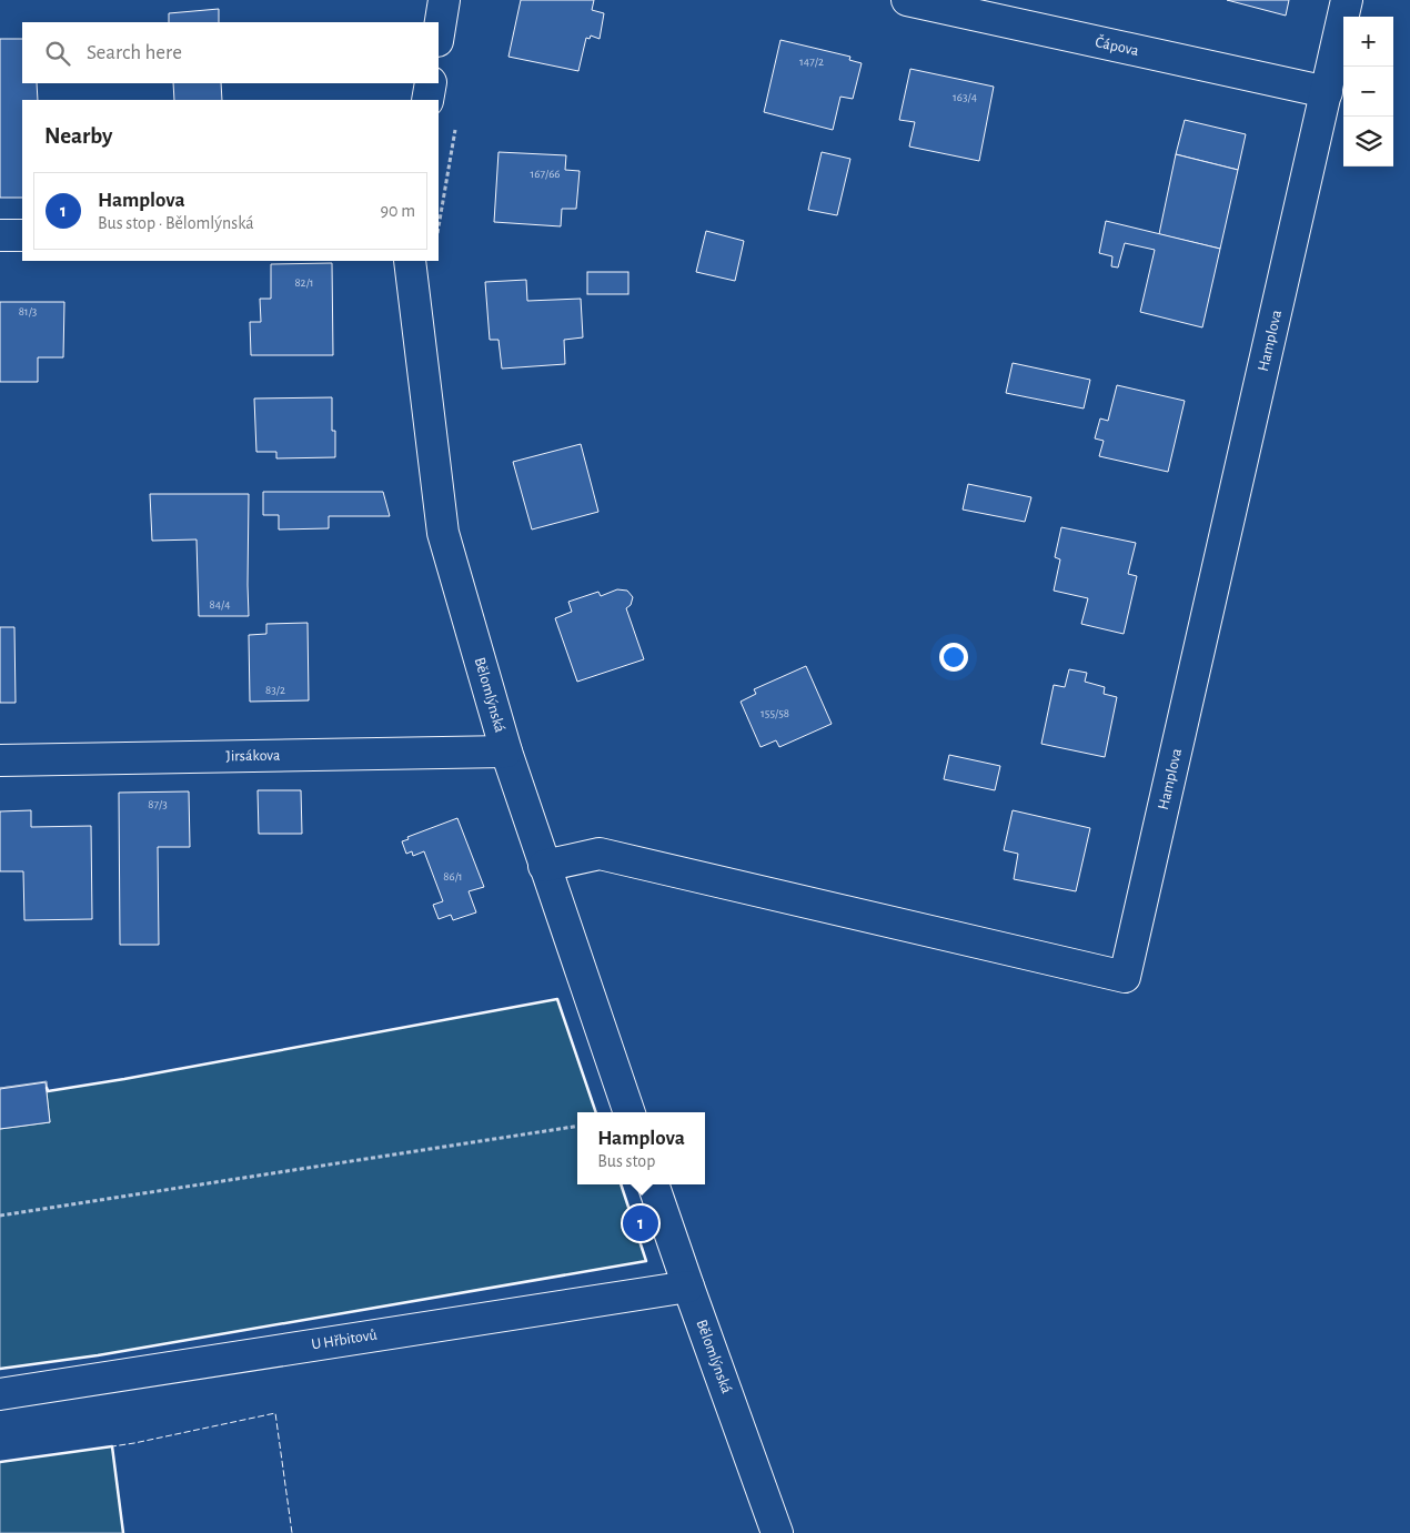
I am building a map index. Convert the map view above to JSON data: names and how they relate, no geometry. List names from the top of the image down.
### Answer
{
  "streets": {
    "street": [
      "Čápova",
      "Hamplova",
      "Bělomlýnská",
      "Jirsákova",
      "U Hřbitovů"
    ]
  },
  "crossings": [
    ["Čápova", "Hamplova"],
    ["Hamplova", "Bělomlýnská"],
    ["Bělomlýnská", "Jirsákova"],
    ["Bělomlýnská", "U Hřbitovů"]
  ],
  "house_numbers": [
    "147/2",
    "163/4",
    "167/66",
    "82/1",
    "81/3",
    "84/4",
    "83/2",
    "155/58",
    "87/3",
    "86/1"
  ],
  "page": {
    "map_buttons": ["+", "−"],
    "search": "Search here",
    "heading": "Nearby",
    "list": [
      {
        "mark": "1",
        "name": "Hamplova",
        "note": "Bus stop · Bělomlýnská",
        "value": "90 m"
      }
    ],
    "popup": ["Hamplova", "Bus stop"],
    "pins": "1"
  }
}
